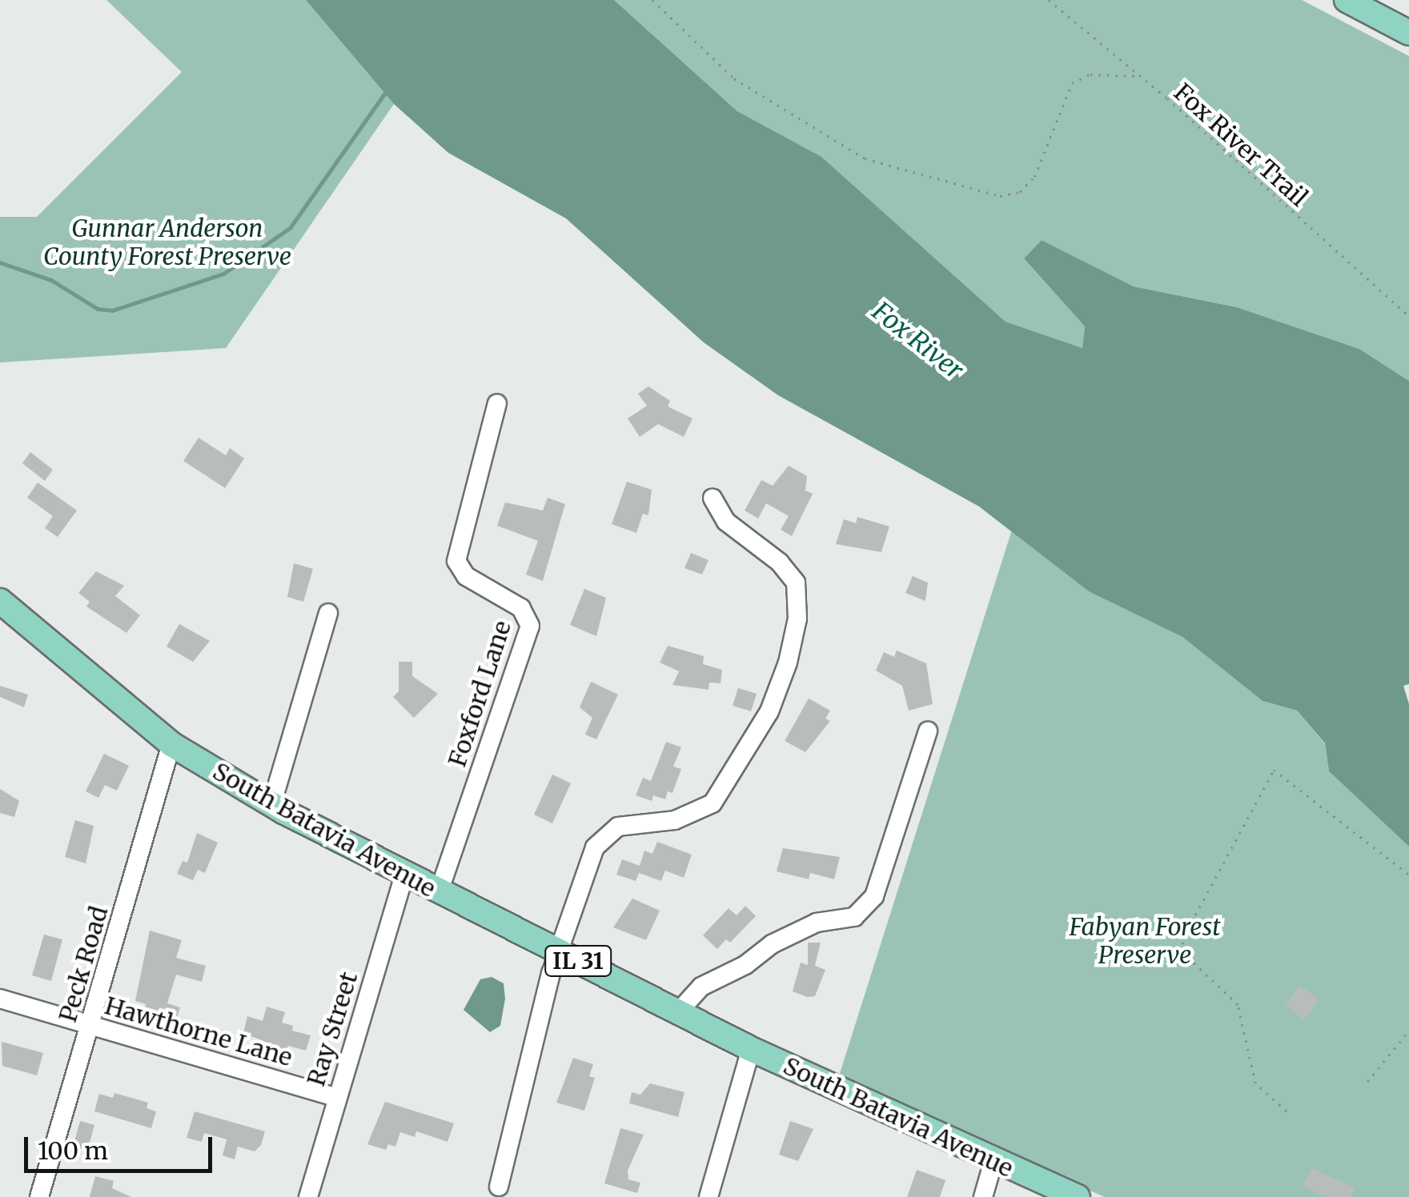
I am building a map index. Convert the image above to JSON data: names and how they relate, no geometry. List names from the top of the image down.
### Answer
{
  "streets": {
    "main road": ["South Batavia Avenue", "IL 31"],
    "street": [
      "Foxford Lane",
      "Peck Road",
      "Ray Street",
      "Hawthorne Lane"
    ],
    "path": ["Fox River Trail"]
  },
  "crossings": [
    ["Foxford Lane", "South Batavia Avenue"],
    ["South Batavia Avenue", "Peck Road"],
    ["South Batavia Avenue", "Ray Street"],
    ["Peck Road", "Hawthorne Lane"],
    ["Ray Street", "Hawthorne Lane"]
  ],
  "water": ["Fox River"],
  "parks": ["Gunnar Anderson County Forest Preserve", "Fabyan Forest Preserve"],
  "scale_bar": "100 m"
}
